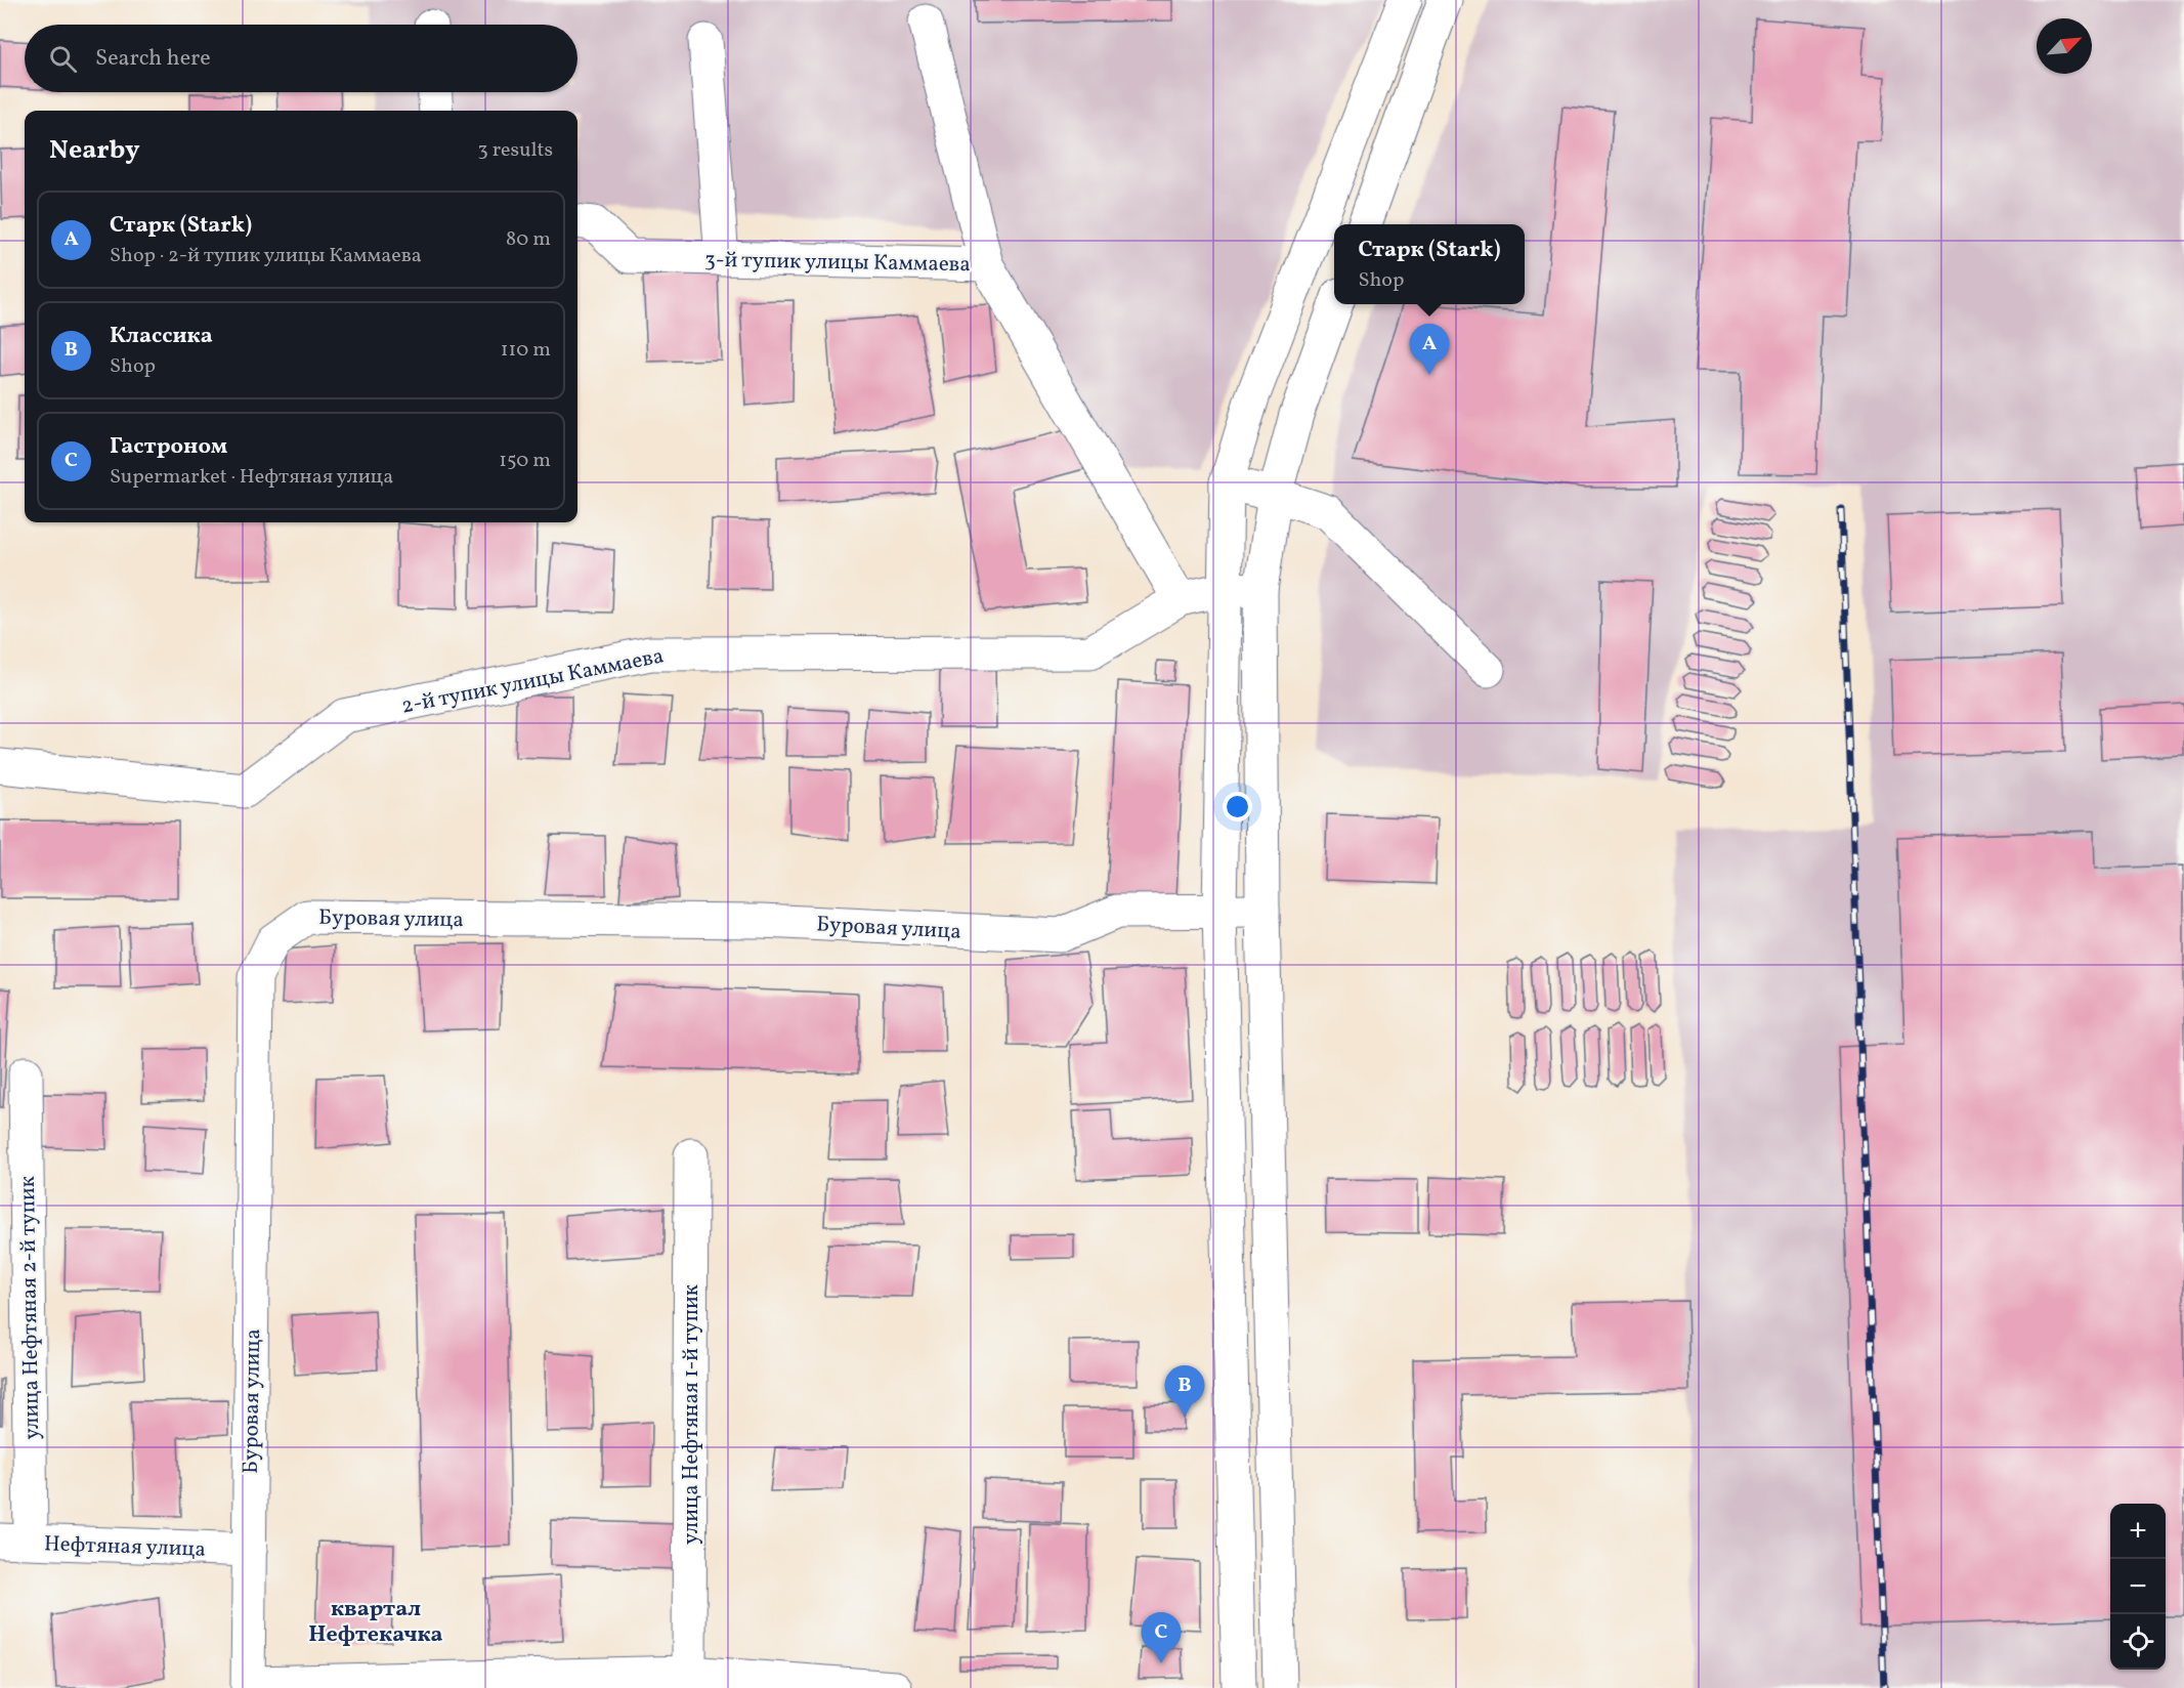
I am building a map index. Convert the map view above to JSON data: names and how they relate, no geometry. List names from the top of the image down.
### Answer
{
  "streets": {
    "street": [
      "3-й тупик улицы Каммаева",
      "2-й тупик улицы Каммаева",
      "Буровая улица",
      "улица Нефтяная 2-й тупик",
      "улица Нефтяная 1-й тупик",
      "Нефтяная улица"
    ]
  },
  "crossings": [
    ["3-й тупик улицы Каммаева", "2-й тупик улицы Каммаева"],
    ["Буровая улица", "Нефтяная улица"],
    ["улица Нефтяная 2-й тупик", "Нефтяная улица"]
  ],
  "districts": ["квартал Нефтекачка"],
  "north": "top right",
  "page": {
    "search": "Search here",
    "heading": ["Nearby", "3 results"],
    "list": [
      {
        "mark": "A",
        "name": "Старк (Stark)",
        "note": "Shop · 2-й тупик улицы Каммаева",
        "value": "80 m"
      },
      {
        "mark": "B",
        "name": "Классика",
        "note": "Shop",
        "value": "110 m"
      },
      {
        "mark": "C",
        "name": "Гастроном",
        "note": "Supermarket · Нефтяная улица",
        "value": "150 m"
      }
    ],
    "popup": ["Старк (Stark)", "Shop"],
    "pins": ["A", "B", "C"],
    "map_buttons": ["+", "−"]
  }
}
